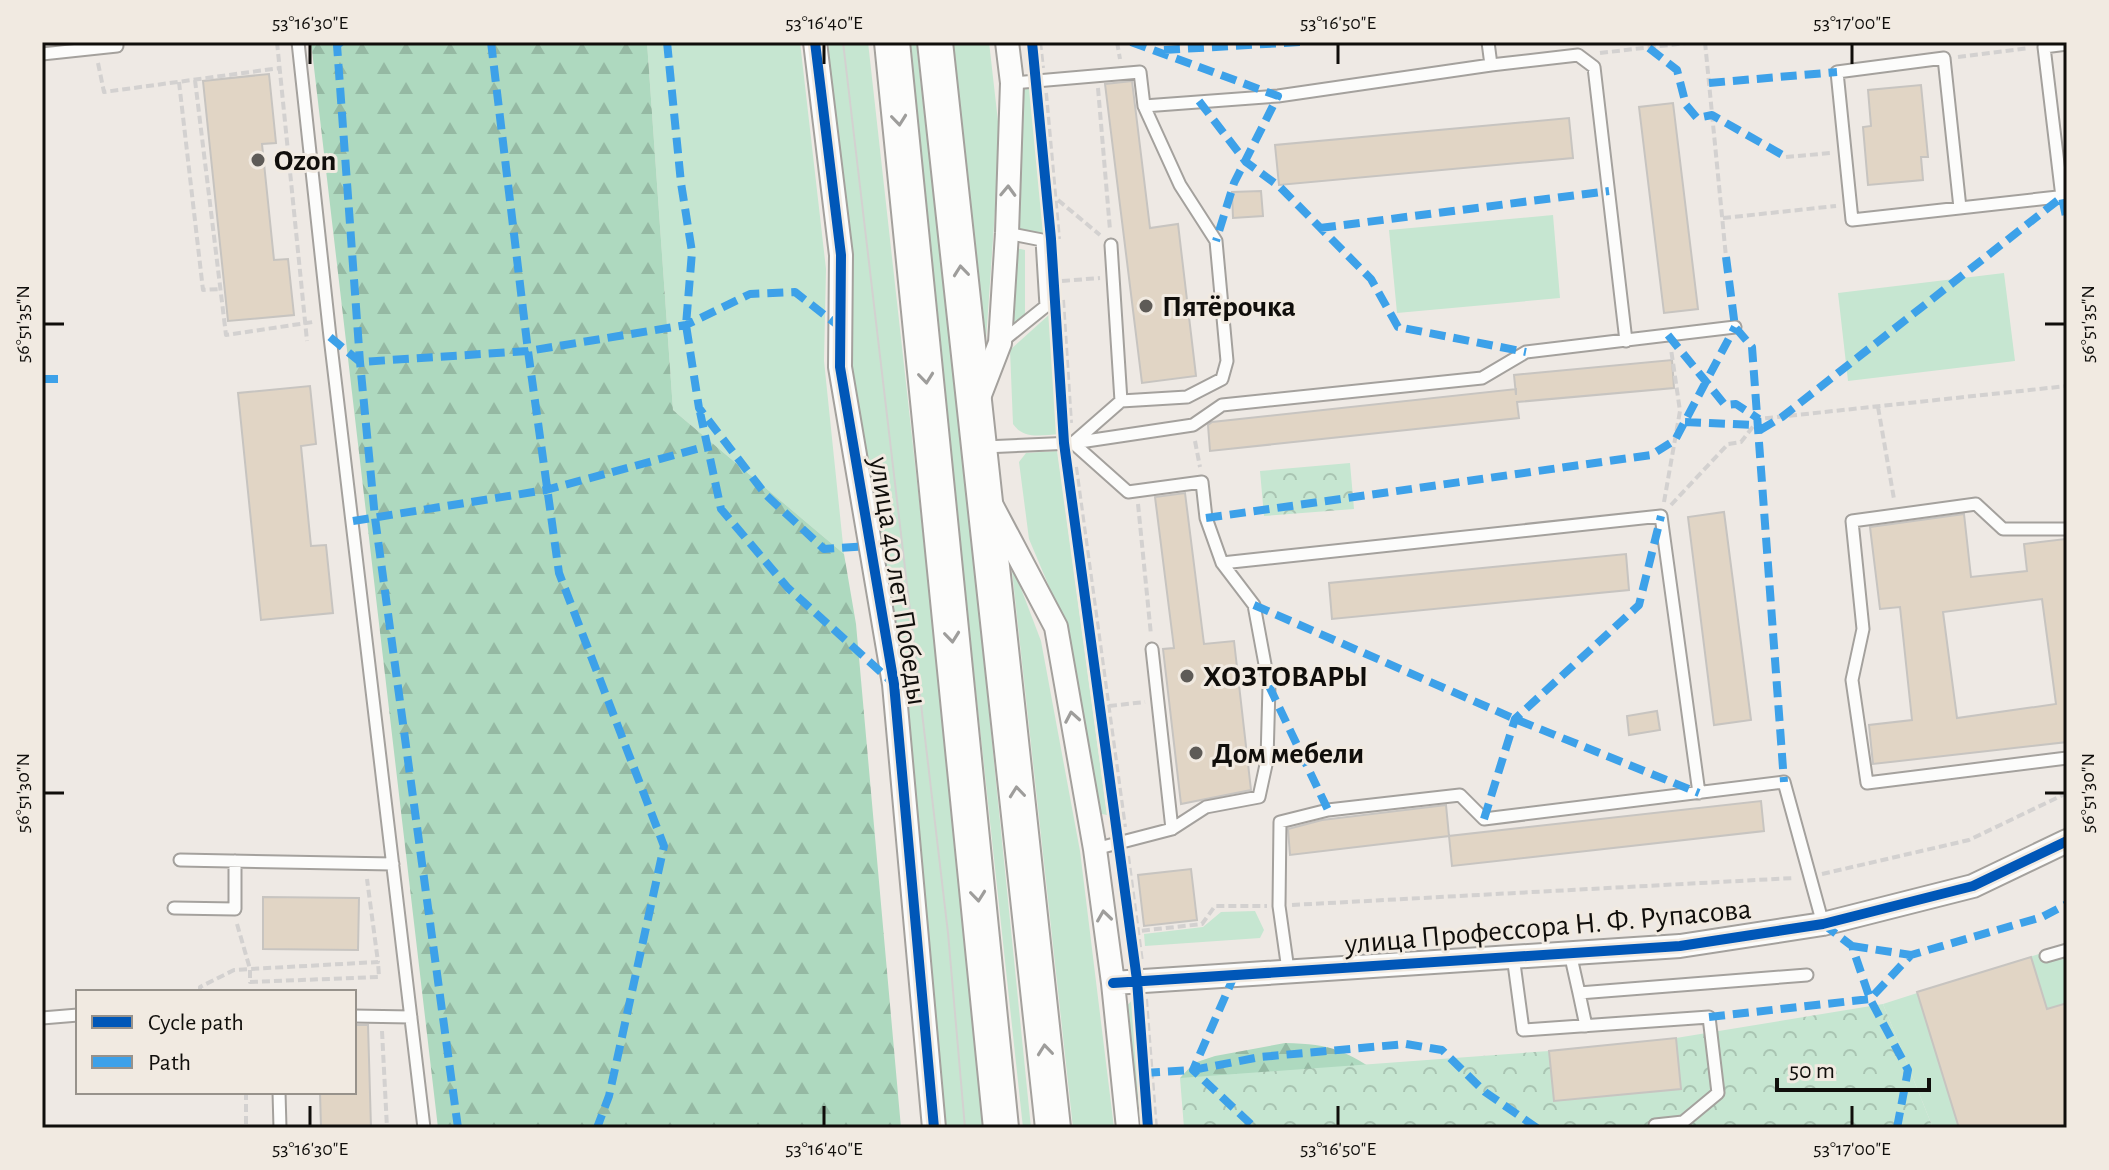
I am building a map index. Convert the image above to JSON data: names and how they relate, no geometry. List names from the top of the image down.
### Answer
{
  "streets": {
    "main road": ["улица 40 лет Победы"],
    "street": ["улица Профессора Н. Ф. Рупасова"]
  },
  "places": [
    "Ozon",
    "Пятёрочка",
    "ХОЗТОВАРЫ",
    "Дом мебели"
  ],
  "legend": ["Cycle path", "Path"],
  "scale_bar": "50 m",
  "coordinates": [
    "53°16'30\"E",
    "53°16'40\"E",
    "53°16'50\"E",
    "53°17'00\"E",
    "56°51'35\"N",
    "56°51'30\"N"
  ]
}
